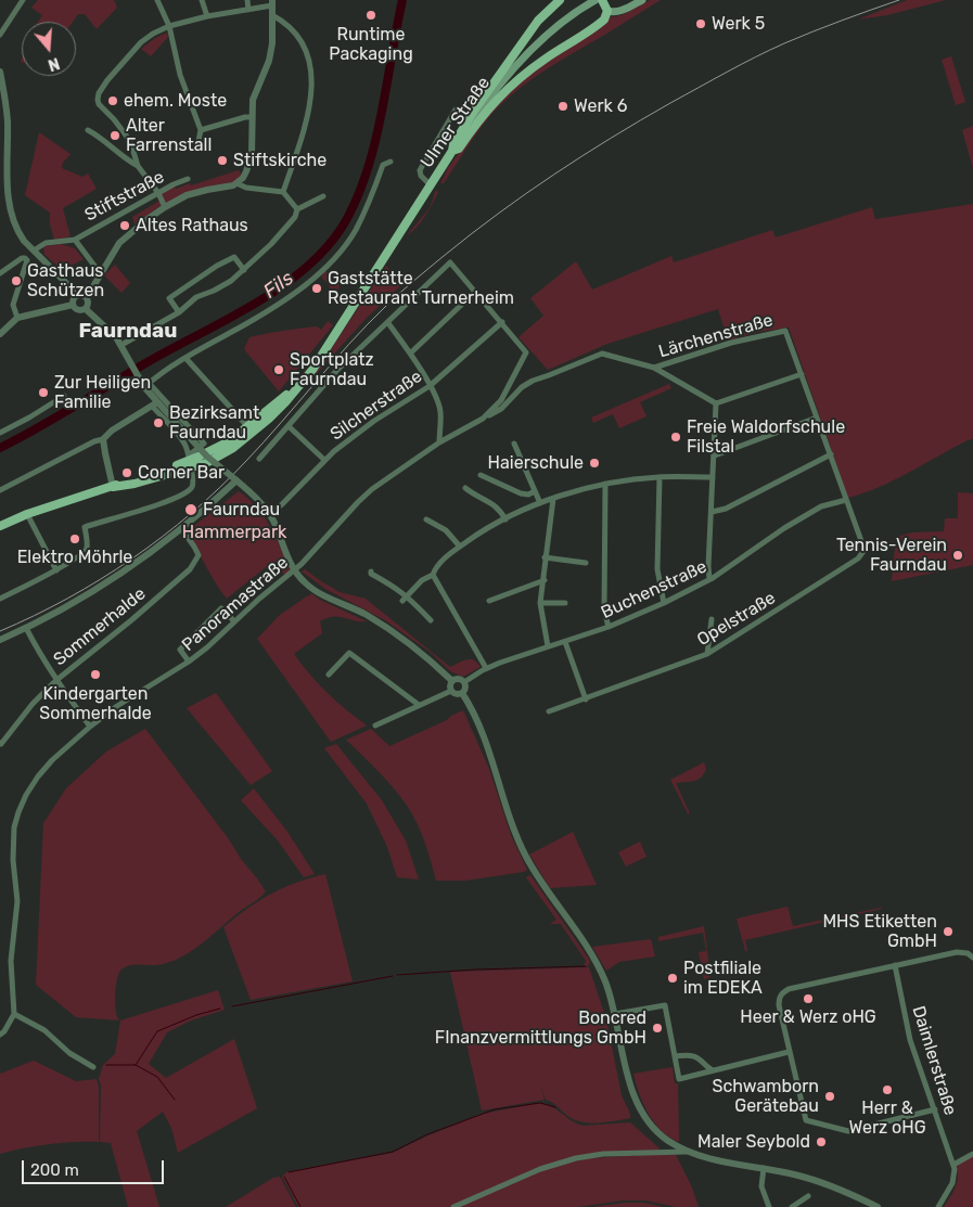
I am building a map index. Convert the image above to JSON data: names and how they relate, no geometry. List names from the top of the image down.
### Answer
{
  "streets": {
    "main road": ["Ulmer Straße"],
    "street": [
      "Stiftstraße",
      "Lärchenstraße",
      "Silcherstraße",
      "Buchenstraße",
      "Panoramastraße",
      "Opelstraße",
      "Sommerhalde",
      "Daimlerstraße"
    ]
  },
  "crossings": [
    ["Silcherstraße", "Panoramastraße"],
    ["Buchenstraße", "Opelstraße"]
  ],
  "districts": ["Faurndau"],
  "water": ["Fils"],
  "parks": ["Hammerpark"],
  "places": [
    "Runtime Packaging",
    "Werk 5",
    "ehem. Moste",
    "Werk 6",
    "Alter Farrenstall",
    "Stiftskirche",
    "Altes Rathaus",
    "Gasthaus Schützen",
    "Gaststätte Restaurant Turnerheim",
    "Sportplatz Faurndau",
    "Zur Heiligen Familie",
    "Bezirksamt Faurndau",
    "Freie Waldorfschule Filstal",
    "Haierschule",
    "Corner Bar",
    "Faurndau",
    "Elektro Möhrle",
    "Tennis-Verein Faurndau",
    "Kindergarten Sommerhalde",
    "MHS Etiketten GmbH",
    "Postfiliale im EDEKA",
    "Heer & Werz oHG",
    "Boncred FInanzvermittlungs GmbH",
    "Herr & Werz oHG",
    "Schwamborn Gerätebau",
    "Maler Seybold"
  ],
  "scale_bar": "200 m",
  "north": "bottom"
}
